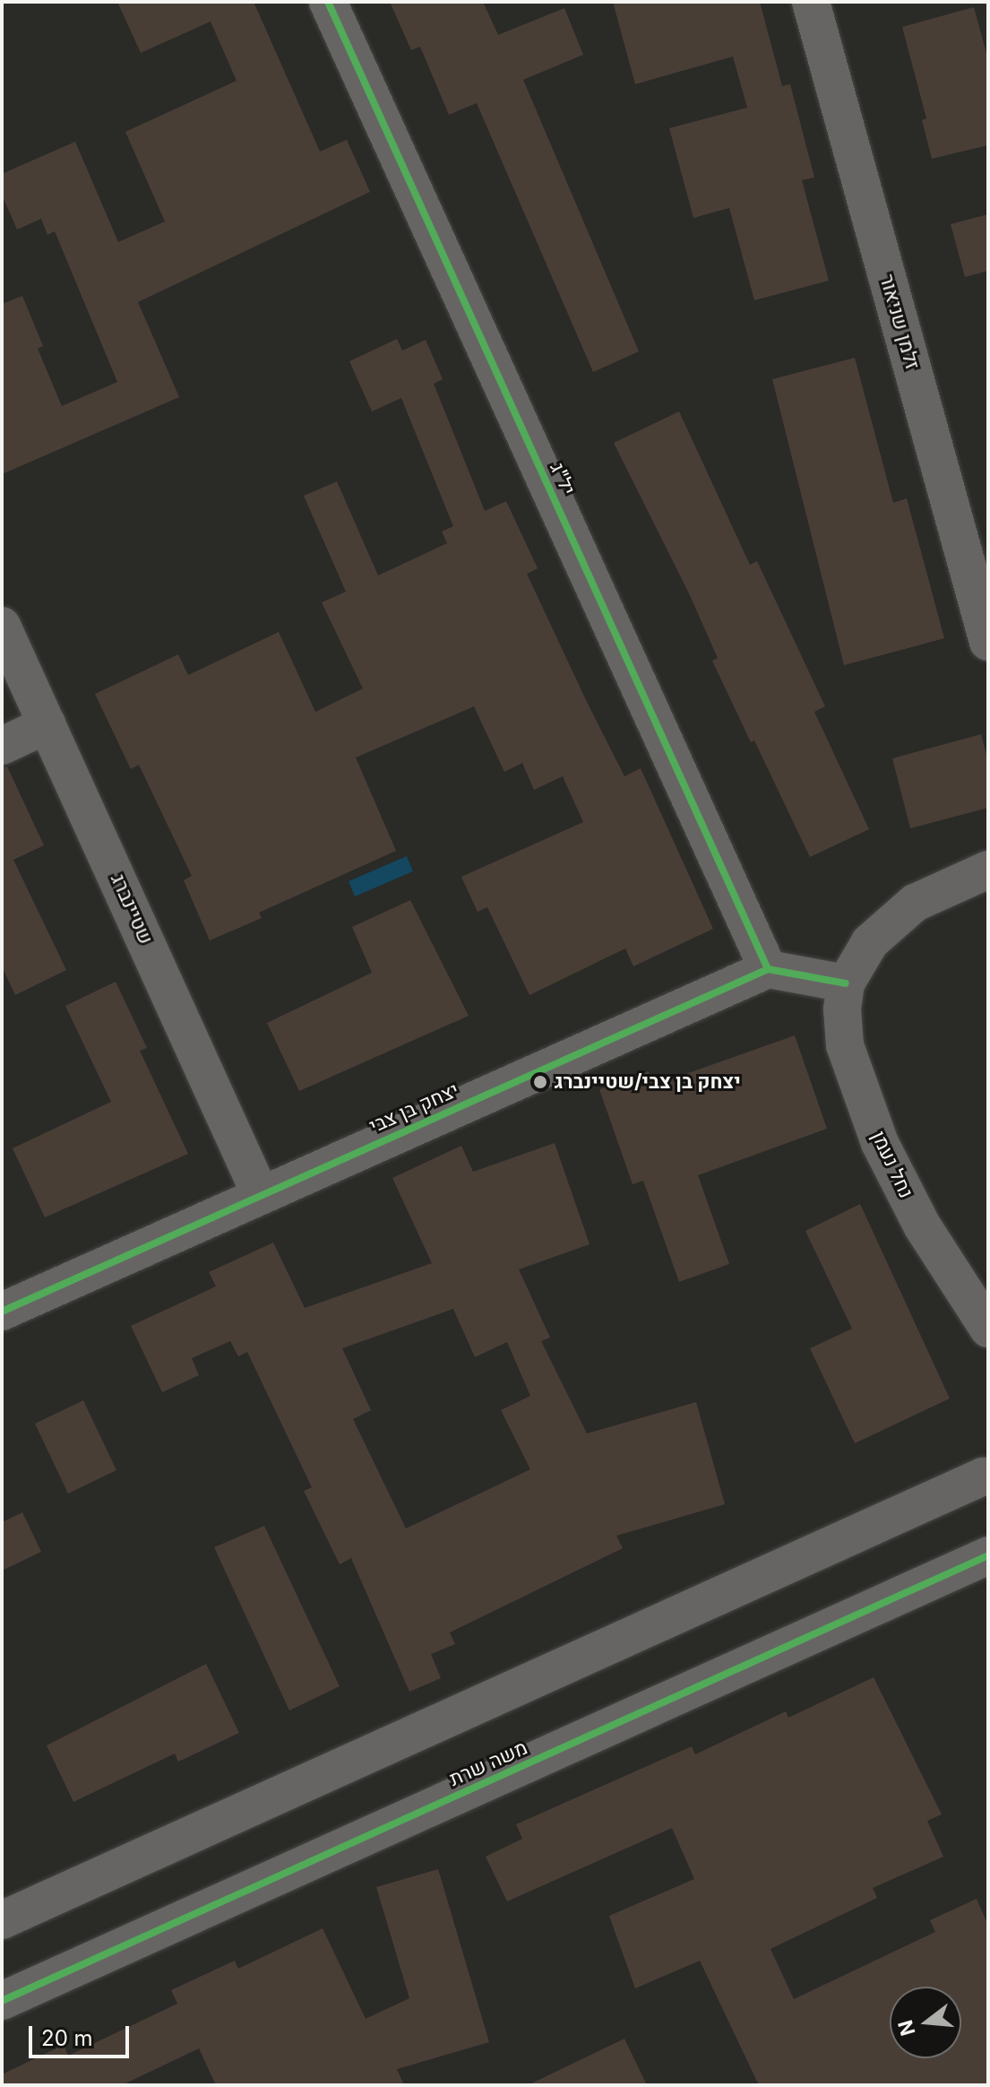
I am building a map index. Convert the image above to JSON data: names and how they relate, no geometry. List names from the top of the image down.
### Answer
{
  "streets": {
    "street": [
      "זלמן שניאור",
      "יל\"ג",
      "שטיינברג",
      "יצחק בן צבי",
      "נחל נעמן",
      "משה שרת"
    ]
  },
  "crossings": [
    ["יל\"ג", "יצחק בן צבי"],
    ["שטיינברג", "יצחק בן צבי"]
  ],
  "places": ["יצחק בן צבי/שטיינברג"],
  "scale_bar": "20 m",
  "north": "left"
}
